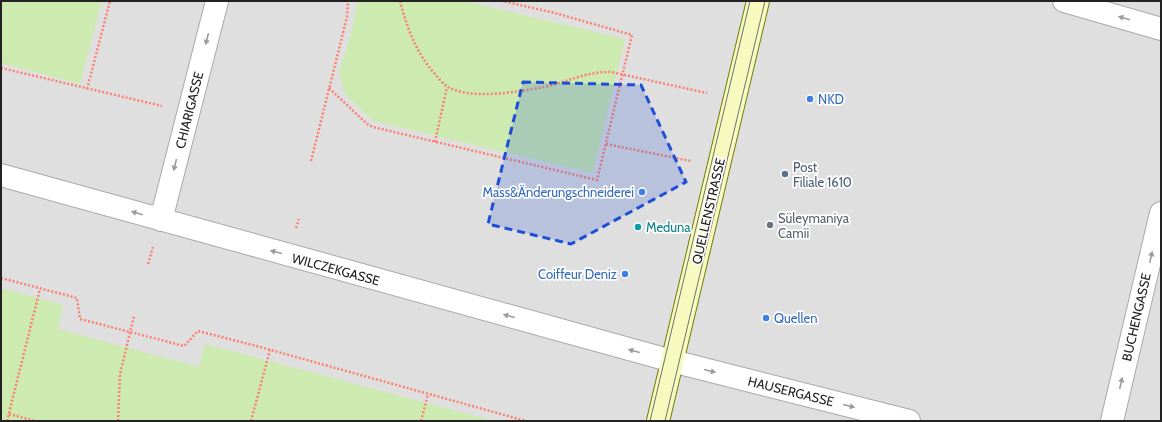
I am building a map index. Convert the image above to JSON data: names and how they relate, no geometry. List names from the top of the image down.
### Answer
{
  "streets": {
    "street": [
      "CHIARIGASSE",
      "QUELLENSTRASSE",
      "WILCZEKGASSE",
      "BUCHENGASSE",
      "HAUSERGASSE"
    ]
  },
  "crossings": [
    ["CHIARIGASSE", "WILCZEKGASSE"],
    ["QUELLENSTRASSE", "WILCZEKGASSE"],
    ["QUELLENSTRASSE", "HAUSERGASSE"],
    ["WILCZEKGASSE", "HAUSERGASSE"]
  ],
  "one_way": [
    "CHIARIGASSE",
    "WILCZEKGASSE",
    "BUCHENGASSE",
    "HAUSERGASSE"
  ],
  "places": [
    "NKD",
    "Post Filiale 1610",
    "Mass&Änderungschneiderei",
    "Süleymaniya Camii",
    "Meduna",
    "Coiffeur Deniz",
    "Quellen"
  ]
}
